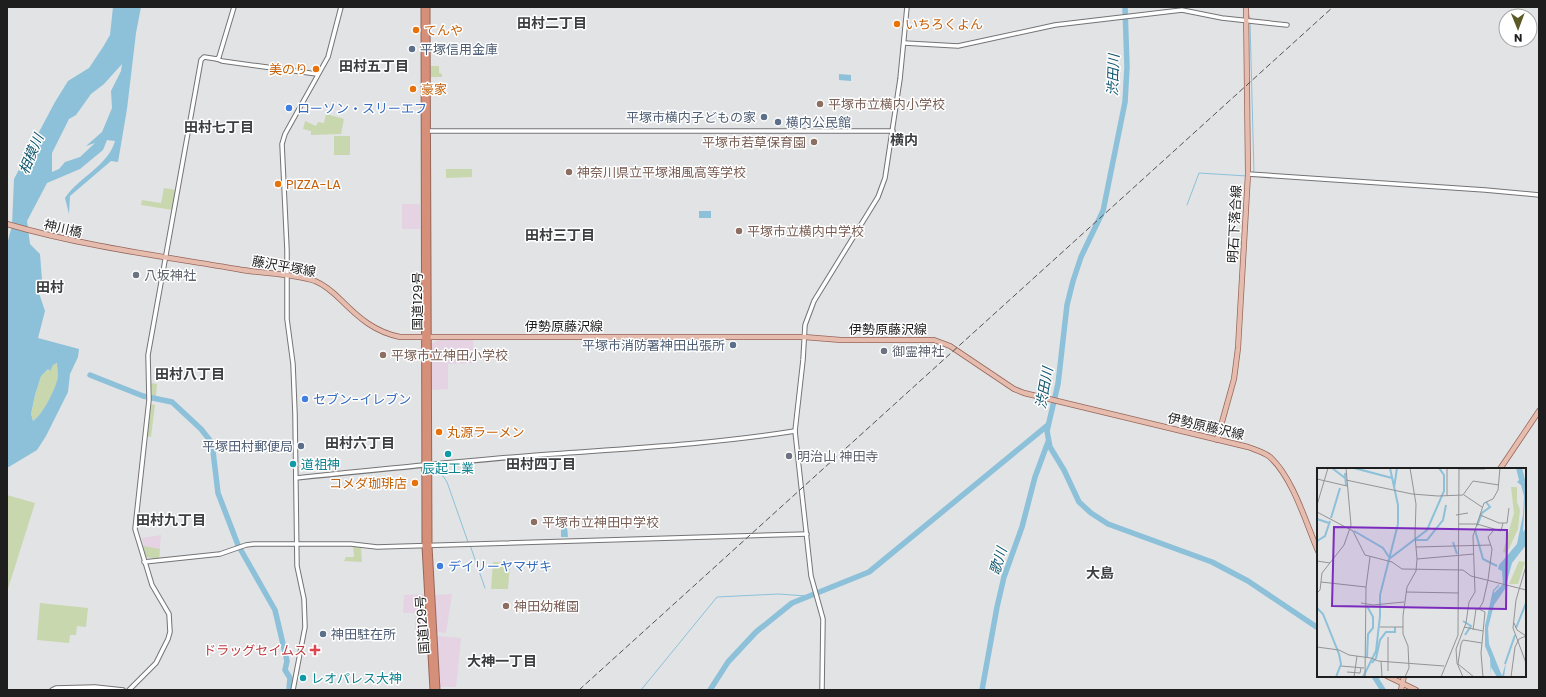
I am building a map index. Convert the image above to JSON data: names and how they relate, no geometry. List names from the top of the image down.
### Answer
{
  "streets": {
    "highway": ["国道129号"],
    "main road": [
      "明石下落合線",
      "神川橋",
      "藤沢平塚線",
      "伊勢原藤沢線"
    ]
  },
  "crossings": [
    ["明石下落合線", "伊勢原藤沢線"],
    ["神川橋", "藤沢平塚線"],
    ["藤沢平塚線", "国道129号"],
    ["藤沢平塚線", "伊勢原藤沢線"],
    ["国道129号", "伊勢原藤沢線"]
  ],
  "districts": [
    "田村二丁目",
    "田村五丁目",
    "田村七丁目",
    "横内",
    "田村三丁目",
    "田村",
    "田村八丁目",
    "田村六丁目",
    "田村四丁目",
    "田村九丁目",
    "大島",
    "大神一丁目"
  ],
  "water": ["渋田川", "相模川", "歌川"],
  "places": {
    "other": [
      "いちろくよん",
      "てんや",
      "平塚信用金庫",
      "美のり",
      "豪家",
      "平塚市立横内小学校",
      "ローソン・スリーエフ",
      "平塚市横内子どもの家",
      "横内公民館",
      "平塚市若草保育園",
      "神奈川県立平塚湘風高等学校",
      "PIZZA-LA",
      "平塚市立横内中学校",
      "八坂神社",
      "平塚市消防署神田出張所",
      "御霊神社",
      "平塚市立神田小学校",
      "セブン-イレブン",
      "丸源ラーメン",
      "平塚田村郵便局",
      "辰起工業",
      "明治山 神田寺",
      "道祖神",
      "コメダ珈琲店",
      "平塚市立神田中学校",
      "デイリーヤマザキ",
      "神田幼稚園",
      "神田駐在所",
      "レオパレス大神"
    ],
    "health": ["ドラッグセイムス"]
  },
  "north": "bottom"
}
